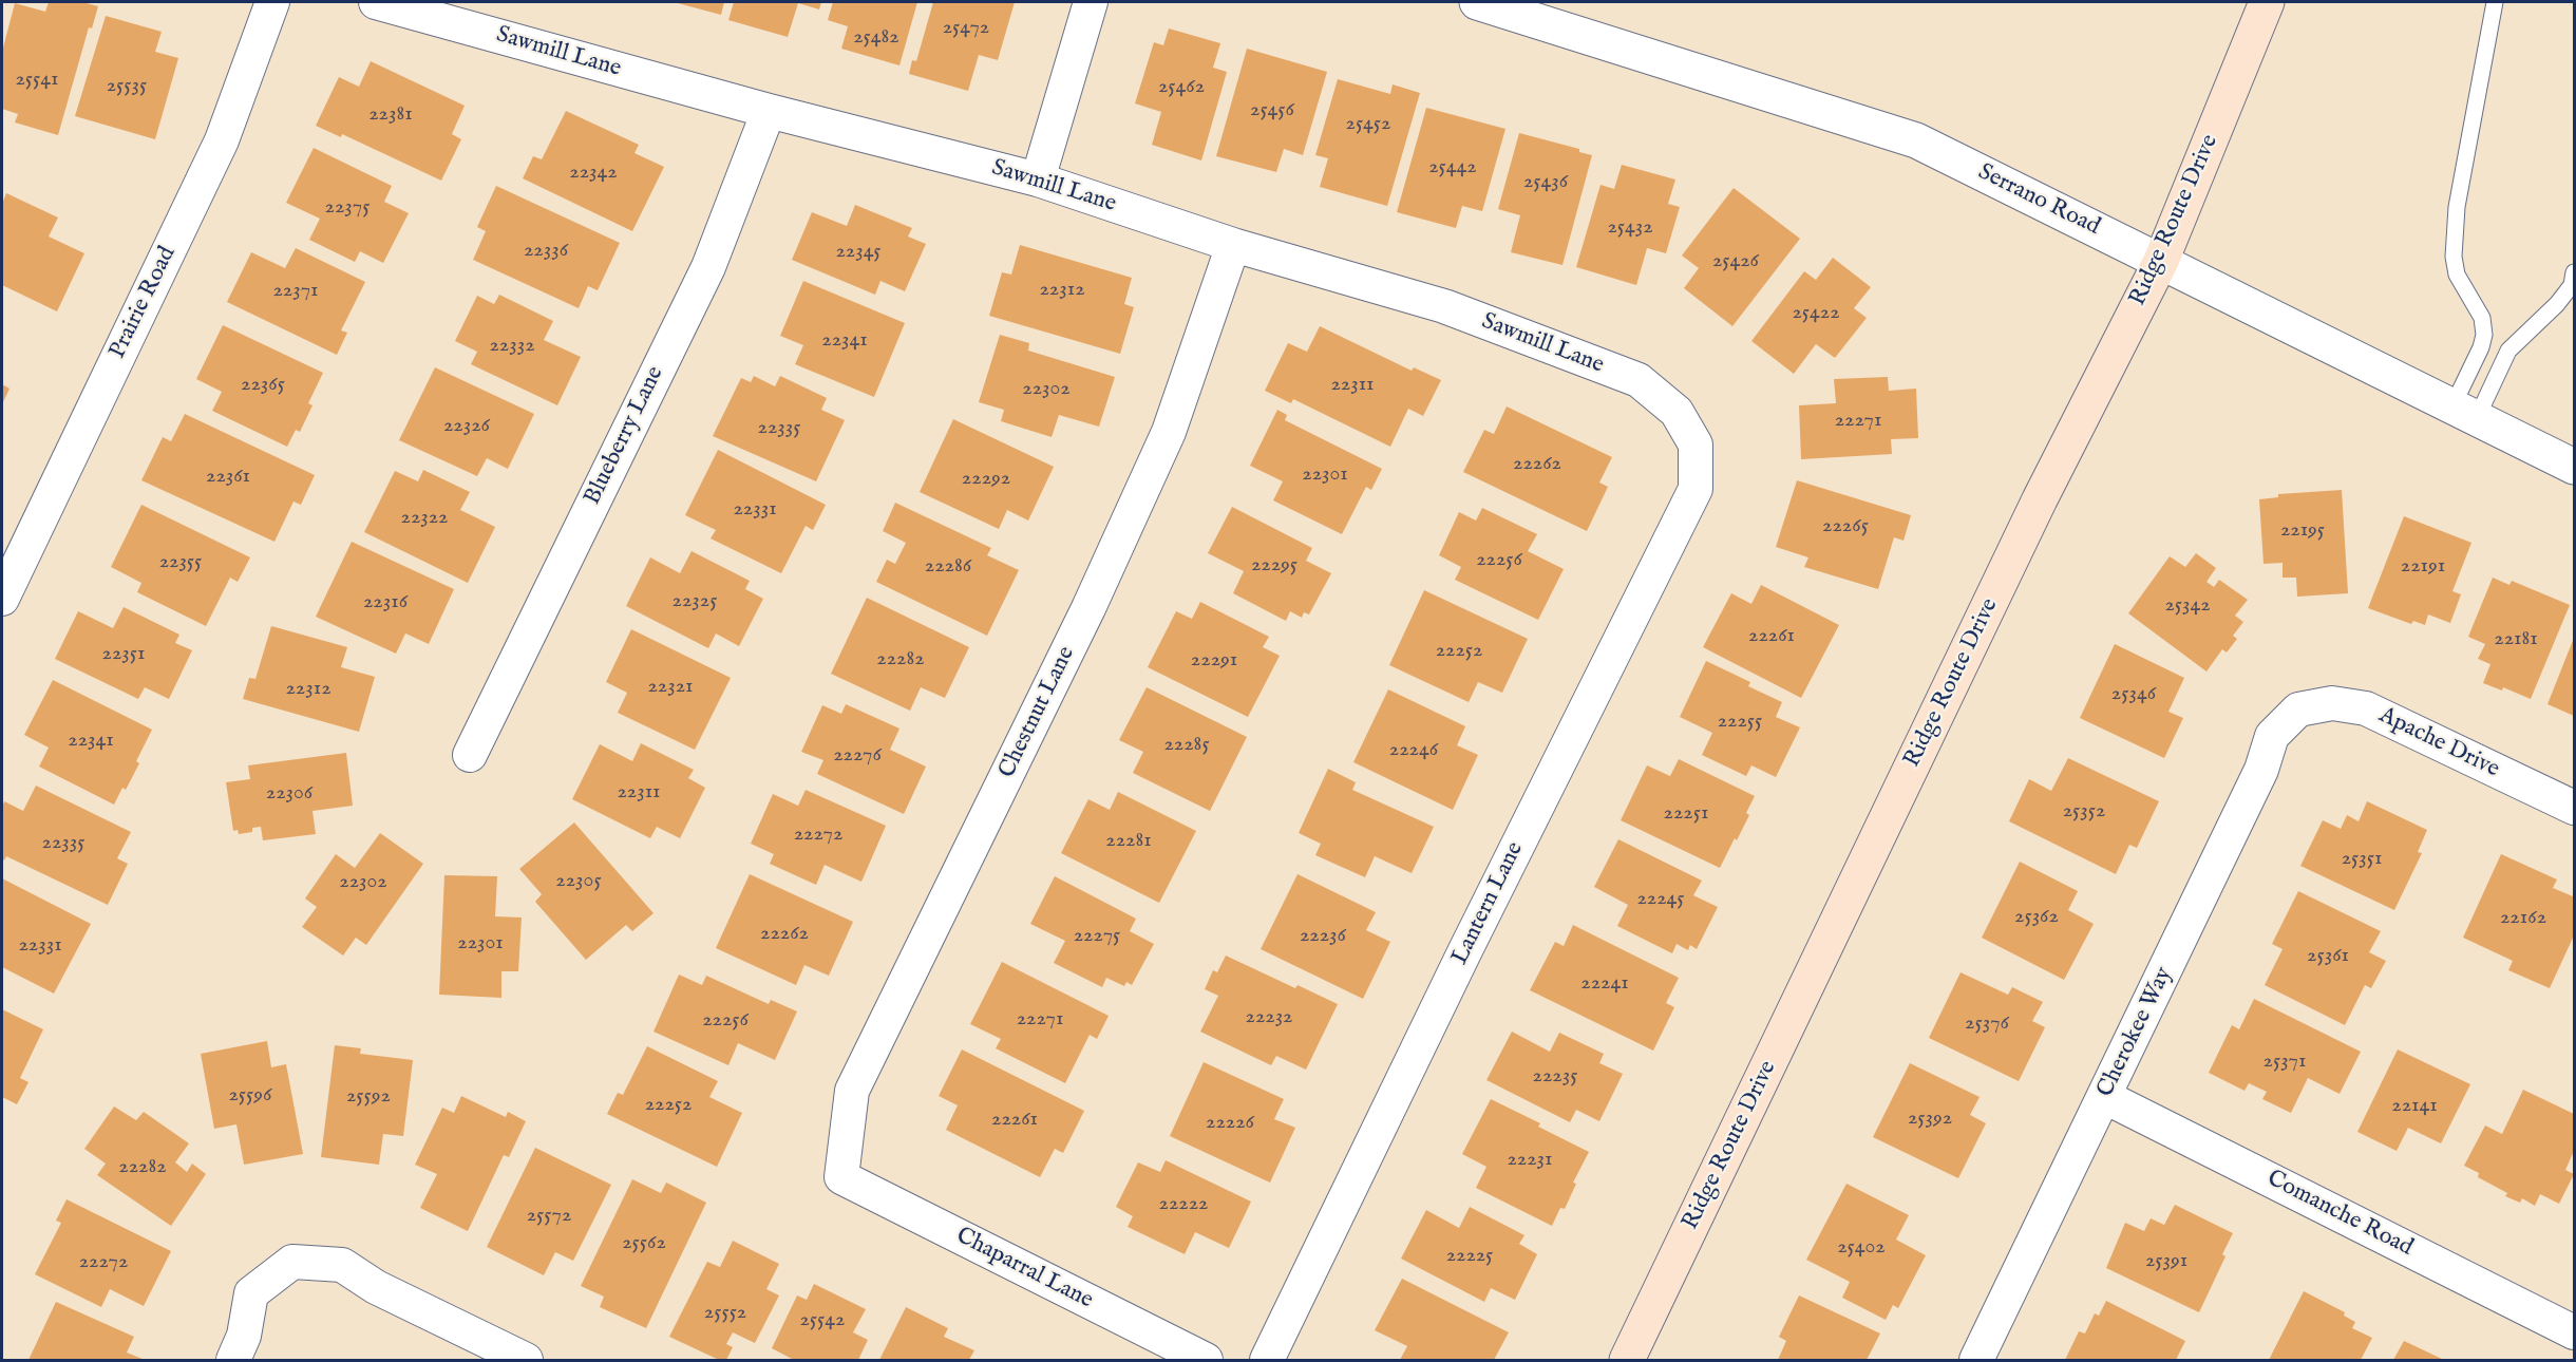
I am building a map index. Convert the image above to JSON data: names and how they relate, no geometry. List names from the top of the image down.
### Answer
{
  "streets": {
    "main road": ["Ridge Route Drive"],
    "street": [
      "Sawmill Lane",
      "Serrano Road",
      "Prairie Road",
      "Blueberry Lane",
      "Chestnut Lane",
      "Apache Drive",
      "Lantern Lane",
      "Cherokee Way",
      "Comanche Road",
      "Chaparral Lane"
    ]
  },
  "crossings": [
    ["Sawmill Lane", "Blueberry Lane"],
    ["Sawmill Lane", "Chestnut Lane"],
    ["Sawmill Lane", "Lantern Lane"],
    ["Serrano Road", "Ridge Route Drive"],
    ["Chestnut Lane", "Chaparral Lane"],
    ["Apache Drive", "Cherokee Way"],
    ["Cherokee Way", "Comanche Road"]
  ],
  "house_numbers": [
    "25472",
    "25482",
    "25541",
    "25535",
    "25462",
    "25456",
    "22381",
    "25452",
    "25442",
    "22342",
    "25436",
    "22375",
    "25432",
    "22336",
    "22345",
    "25426",
    "22312",
    "22371",
    "25422",
    "22341",
    "22332",
    "22365",
    "22311",
    "22302",
    "22271",
    "22326",
    "22335",
    "22262",
    "22301",
    "22361",
    "22292",
    "22331",
    "22322",
    "22265",
    "22195",
    "22256",
    "22355",
    "22295",
    "22286",
    "22191",
    "22325",
    "22316",
    "25342",
    "22261",
    "22181",
    "22252",
    "22351",
    "22282",
    "22291",
    "22321",
    "22312",
    "25346",
    "22255",
    "22341",
    "22285",
    "22246",
    "22276",
    "22311",
    "22306",
    "25352",
    "22251",
    "22272",
    "22281",
    "22335",
    "25351",
    "22305",
    "22302",
    "22245",
    "25362",
    "22162",
    "22262",
    "22275",
    "22236",
    "22301",
    "22331",
    "25361",
    "22241",
    "22232",
    "22271",
    "22256",
    "25376",
    "25371",
    "22235",
    "25596",
    "25592",
    "22252",
    "22141",
    "25392",
    "22261",
    "22226",
    "22231",
    "22282",
    "22222",
    "25572",
    "25562",
    "25402",
    "22225",
    "25391",
    "22272",
    "25552",
    "25542"
  ]
}
